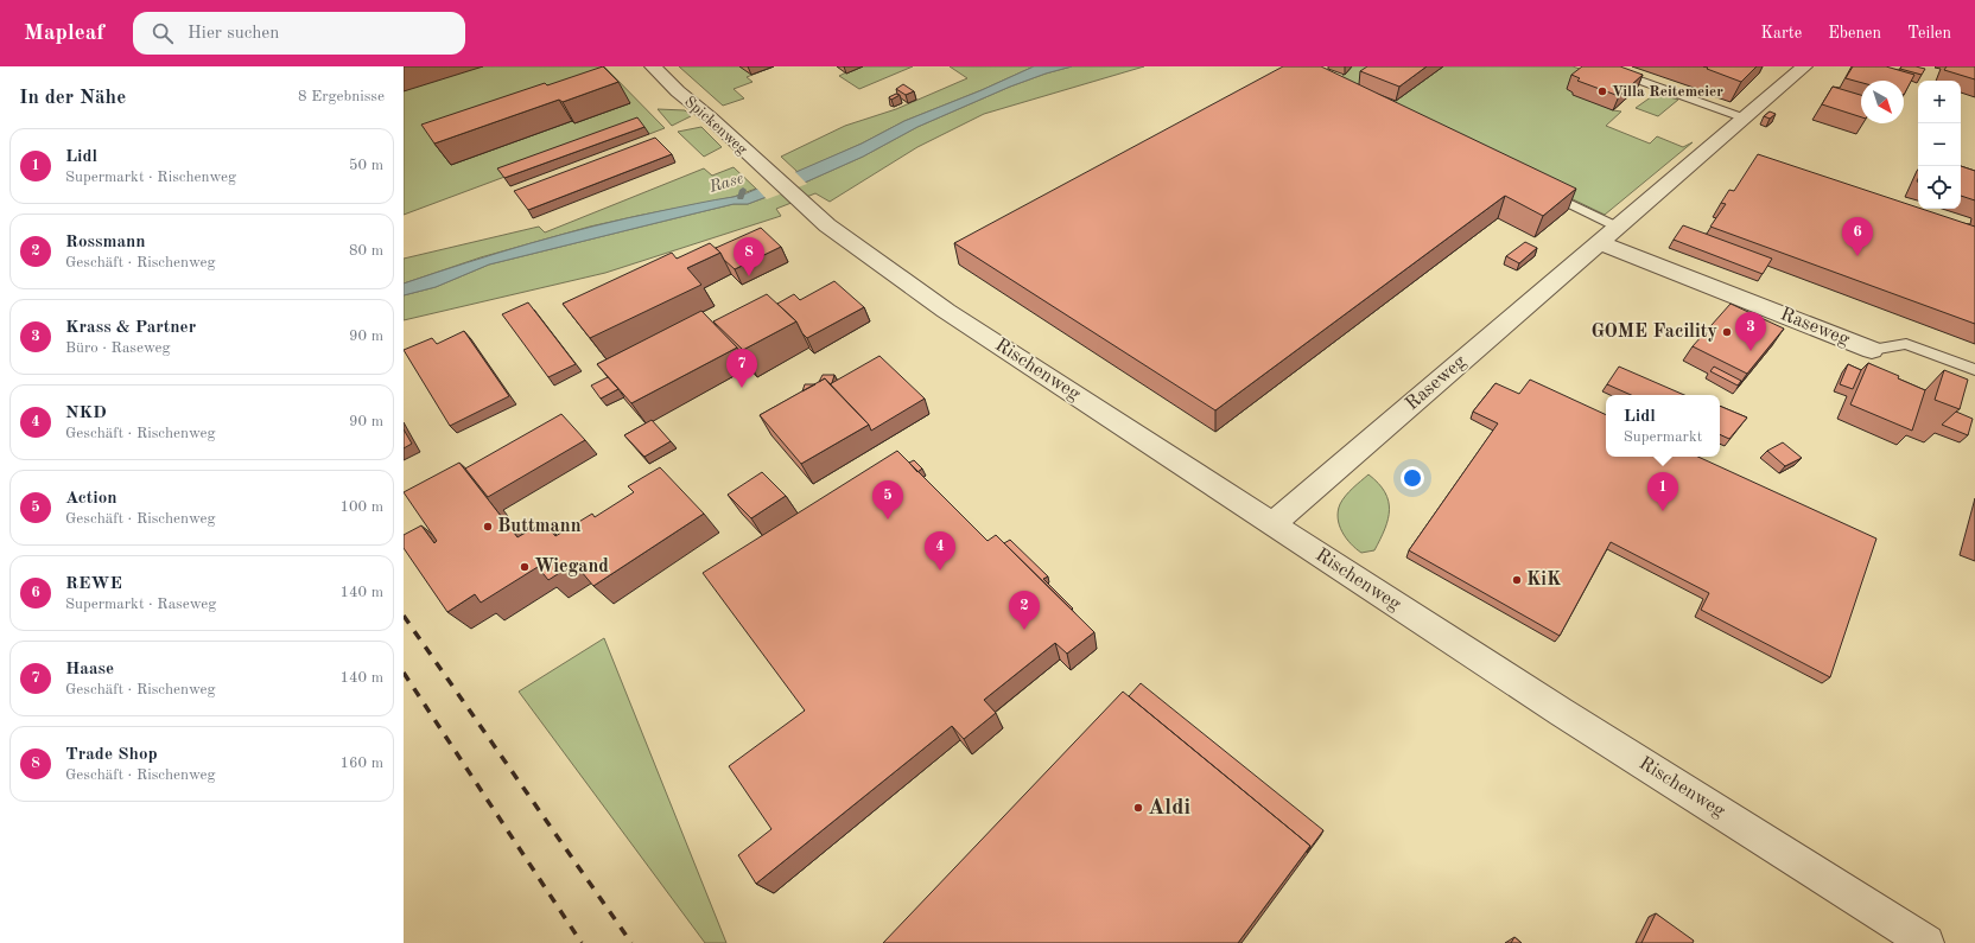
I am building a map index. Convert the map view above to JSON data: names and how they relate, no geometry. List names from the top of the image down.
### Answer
{
  "streets": {
    "street": ["Spickenweg", "Raseweg", "Rischenweg"]
  },
  "crossings": [
    ["Spickenweg", "Rischenweg"],
    ["Raseweg", "Rischenweg"]
  ],
  "water": ["Rase"],
  "places": [
    "Villa Reitemeier",
    "GOME Facility",
    "Buttmann",
    "Wiegand",
    "KiK",
    "Aldi"
  ],
  "north": "bottom right",
  "page": {
    "header": "Mapleaf",
    "search": "Hier suchen",
    "nav": ["Karte", "Ebenen", "Teilen"],
    "heading": ["In der Nähe", "8 Ergebnisse"],
    "map_buttons": ["+", "−"],
    "list": [
      {
        "mark": "1",
        "name": "Lidl",
        "note": "Supermarkt · Rischenweg",
        "value": "50 m"
      },
      {
        "mark": "2",
        "name": "Rossmann",
        "note": "Geschäft · Rischenweg",
        "value": "80 m"
      },
      {
        "mark": "3",
        "name": "Krass & Partner",
        "note": "Büro · Raseweg",
        "value": "90 m"
      },
      {
        "mark": "4",
        "name": "NKD",
        "note": "Geschäft · Rischenweg",
        "value": "90 m"
      },
      {
        "mark": "5",
        "name": "Action",
        "note": "Geschäft · Rischenweg",
        "value": "100 m"
      },
      {
        "mark": "6",
        "name": "REWE",
        "note": "Supermarkt · Raseweg",
        "value": "140 m"
      },
      {
        "mark": "7",
        "name": "Haase",
        "note": "Geschäft · Rischenweg",
        "value": "140 m"
      },
      {
        "mark": "8",
        "name": "Trade Shop",
        "note": "Geschäft · Rischenweg",
        "value": "160 m"
      }
    ],
    "pins": [
      "6",
      "8",
      "3",
      "7",
      "1",
      "5",
      "4",
      "2"
    ],
    "popup": ["Lidl", "Supermarkt"]
  }
}
